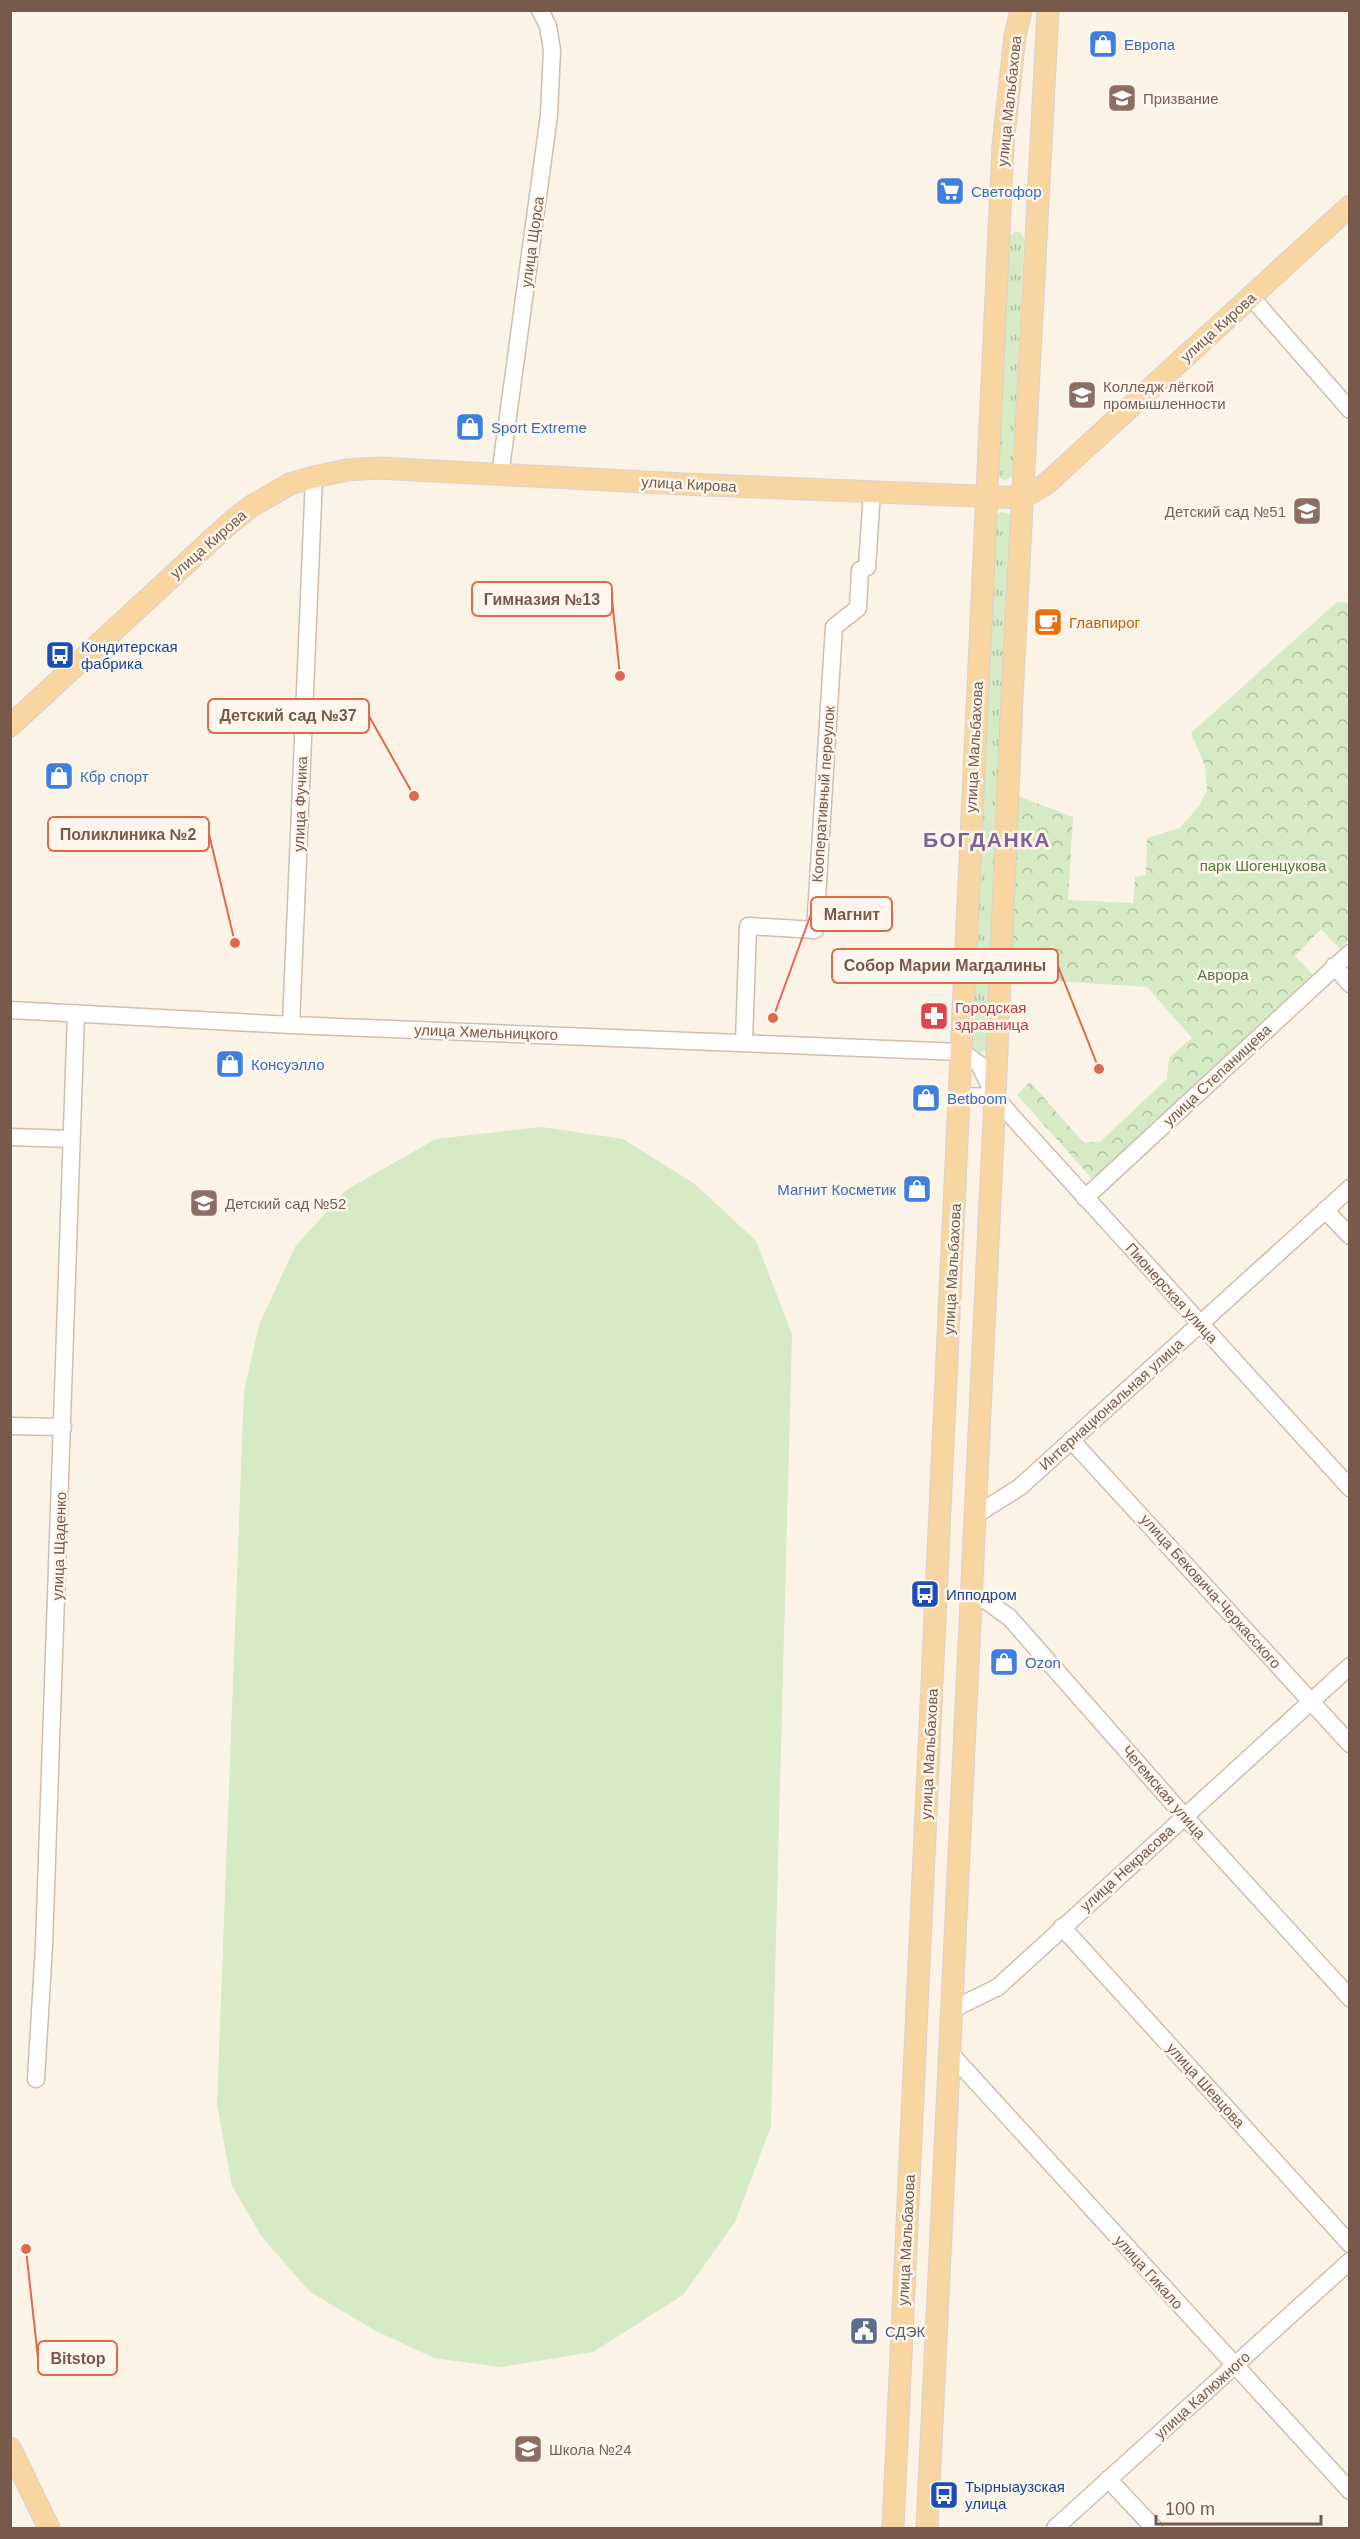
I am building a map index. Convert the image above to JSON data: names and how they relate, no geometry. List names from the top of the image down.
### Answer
{
  "streets": {
    "main road": ["улица Мальбахова", "улица Кирова"],
    "street": [
      "улица Щорса",
      "Кооперативный переулок",
      "улица Фучика",
      "улица Хмельницкого",
      "улица Степанищева",
      "Пионерская улица",
      "Интернациональная улица",
      "улица Щаденко",
      "улица Бековича-Черкасского",
      "Чегемская улица",
      "улица Некрасова",
      "улица Шевцова",
      "улица Гикало",
      "улица Калюжного"
    ]
  },
  "crossings": [
    ["улица Мальбахова", "улица Кирова"],
    ["улица Мальбахова", "улица Хмельницкого"],
    ["улица Мальбахова", "Пионерская улица"],
    ["улица Мальбахова", "Интернациональная улица"],
    ["улица Мальбахова", "Чегемская улица"],
    ["улица Мальбахова", "улица Некрасова"],
    ["улица Мальбахова", "улица Гикало"],
    ["улица Щорса", "улица Кирова"],
    ["улица Кирова", "Кооперативный переулок"],
    ["улица Кирова", "улица Фучика"],
    ["Кооперативный переулок", "улица Хмельницкого"],
    ["улица Фучика", "улица Хмельницкого"],
    ["улица Хмельницкого", "улица Щаденко"],
    ["улица Степанищева", "Пионерская улица"],
    ["Пионерская улица", "Интернациональная улица"],
    ["Интернациональная улица", "улица Бековича-Черкасского"],
    ["улица Бековича-Черкасского", "улица Некрасова"],
    ["Чегемская улица", "улица Некрасова"],
    ["улица Некрасова", "улица Шевцова"],
    ["улица Гикало", "улица Калюжного"]
  ],
  "districts": ["БОГДАНКА"],
  "parks": ["парк Шогенцукова", "Аврора"],
  "places": {
    "shop": [
      "Европа",
      "Sport Extreme",
      "Кбр спорт",
      "Консуэлло",
      "Betboom",
      "Магнит Косметик",
      "Ozon"
    ],
    "school or university": [
      "Призвание",
      "Колледж лёгкой промышленности",
      "Детский сад №51",
      "Детский сад №52",
      "Школа №24"
    ],
    "supermarket": ["Светофор"],
    "cafe": ["Главпирог"],
    "bus stop": ["Кондитерская фабрика", "Ипподром", "Тырныаузская улица"],
    "other": [
      "Гимназия №13",
      "Детский сад №37",
      "Поликлиника №2",
      "Магнит",
      "Собор Марии Магдалины",
      "Bitstop"
    ],
    "pharmacy": ["Городская здравница"],
    "public building": ["СДЭК"]
  },
  "scale_bar": "100 m"
}
